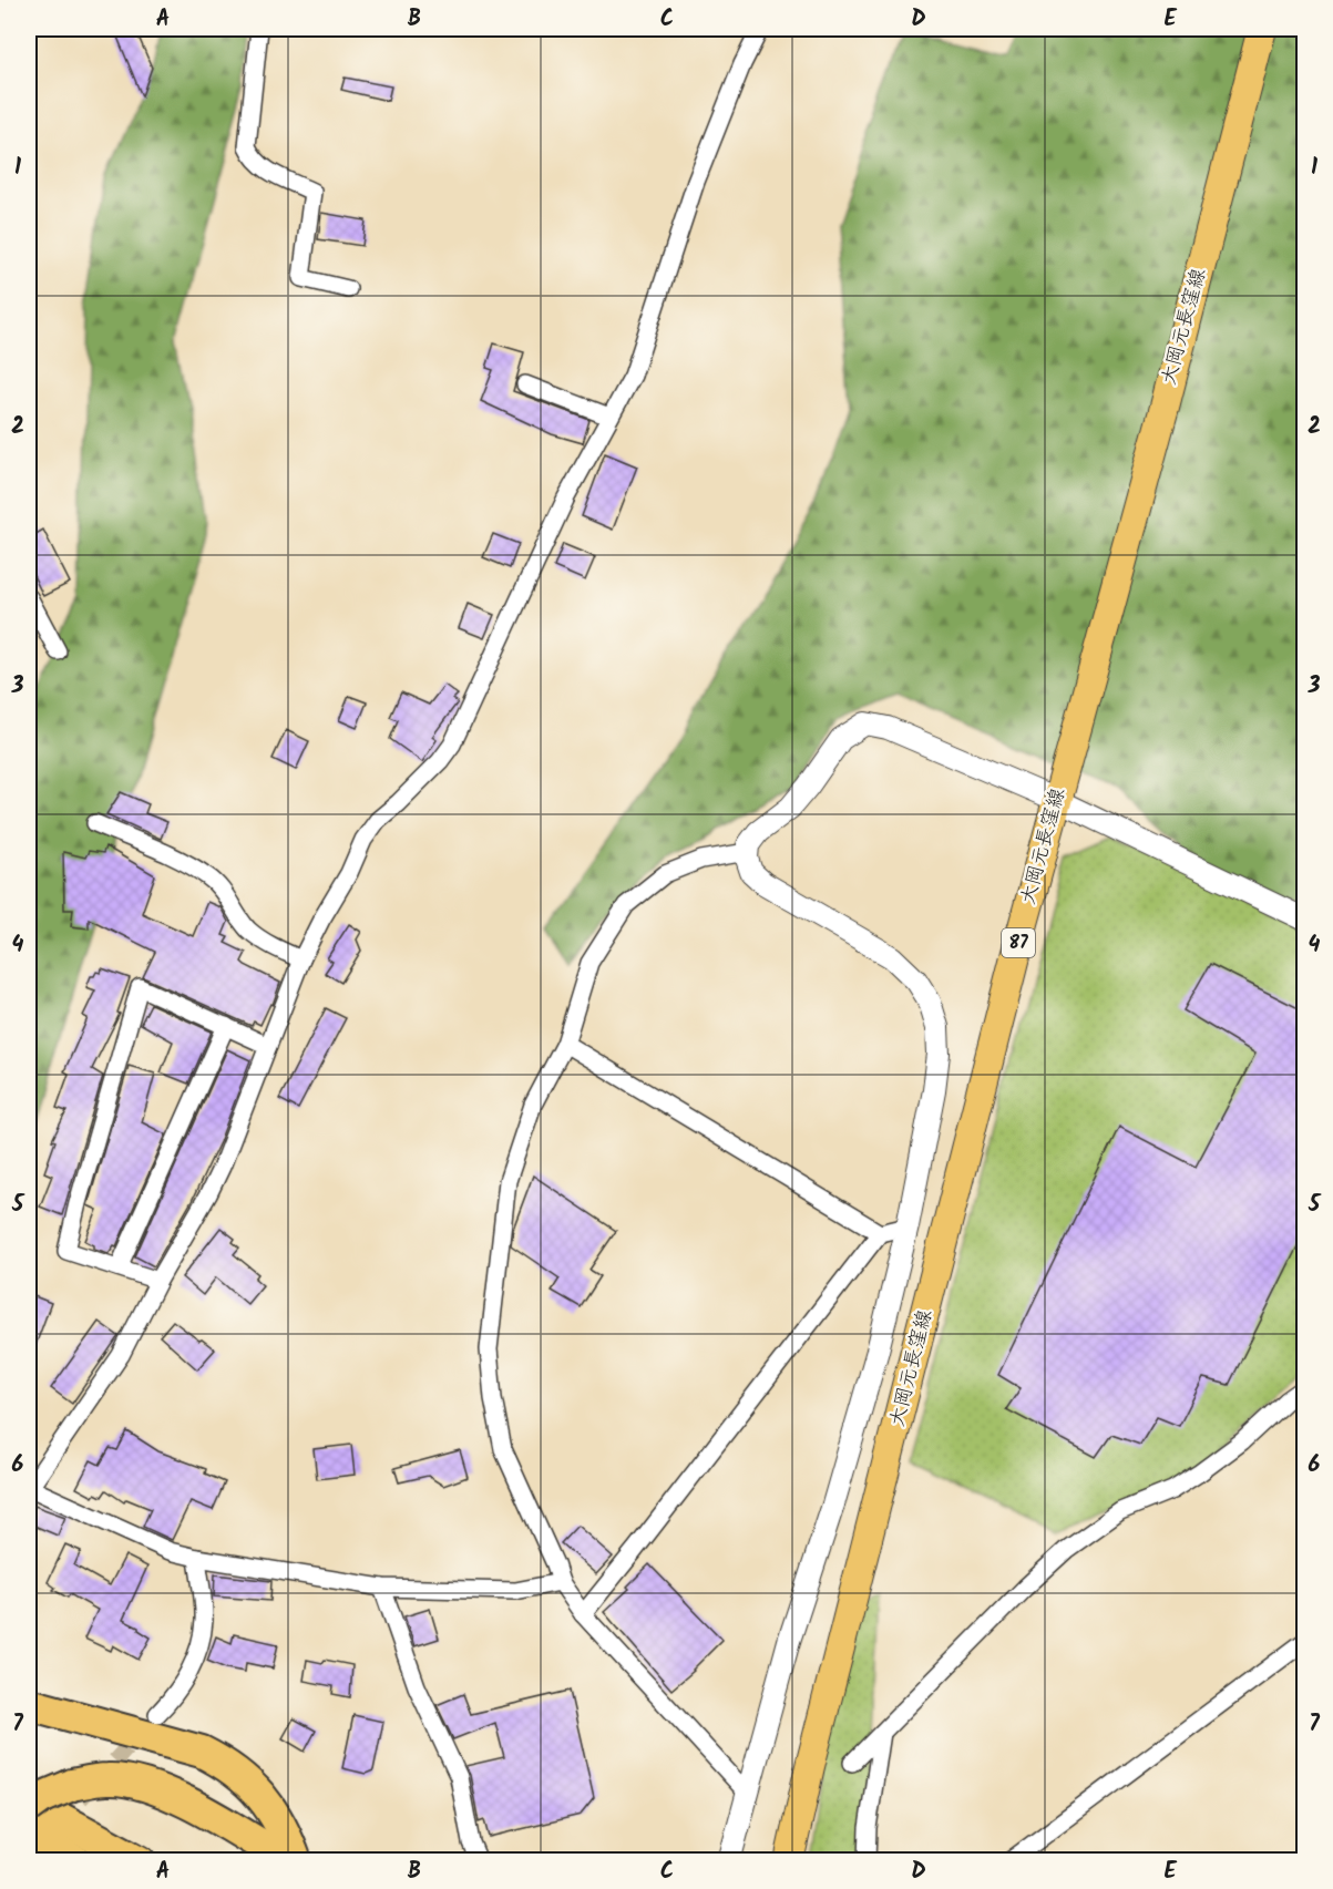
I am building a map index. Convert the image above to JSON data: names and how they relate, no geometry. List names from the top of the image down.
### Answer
{
  "streets": {
    "main road": ["大岡元長窪線", "87"]
  },
  "grid": {
    "columns": [
      "A",
      "B",
      "C",
      "D",
      "E"
    ],
    "rows": [
      "1",
      "2",
      "3",
      "4",
      "5",
      "6",
      "7"
    ]
  }
}
